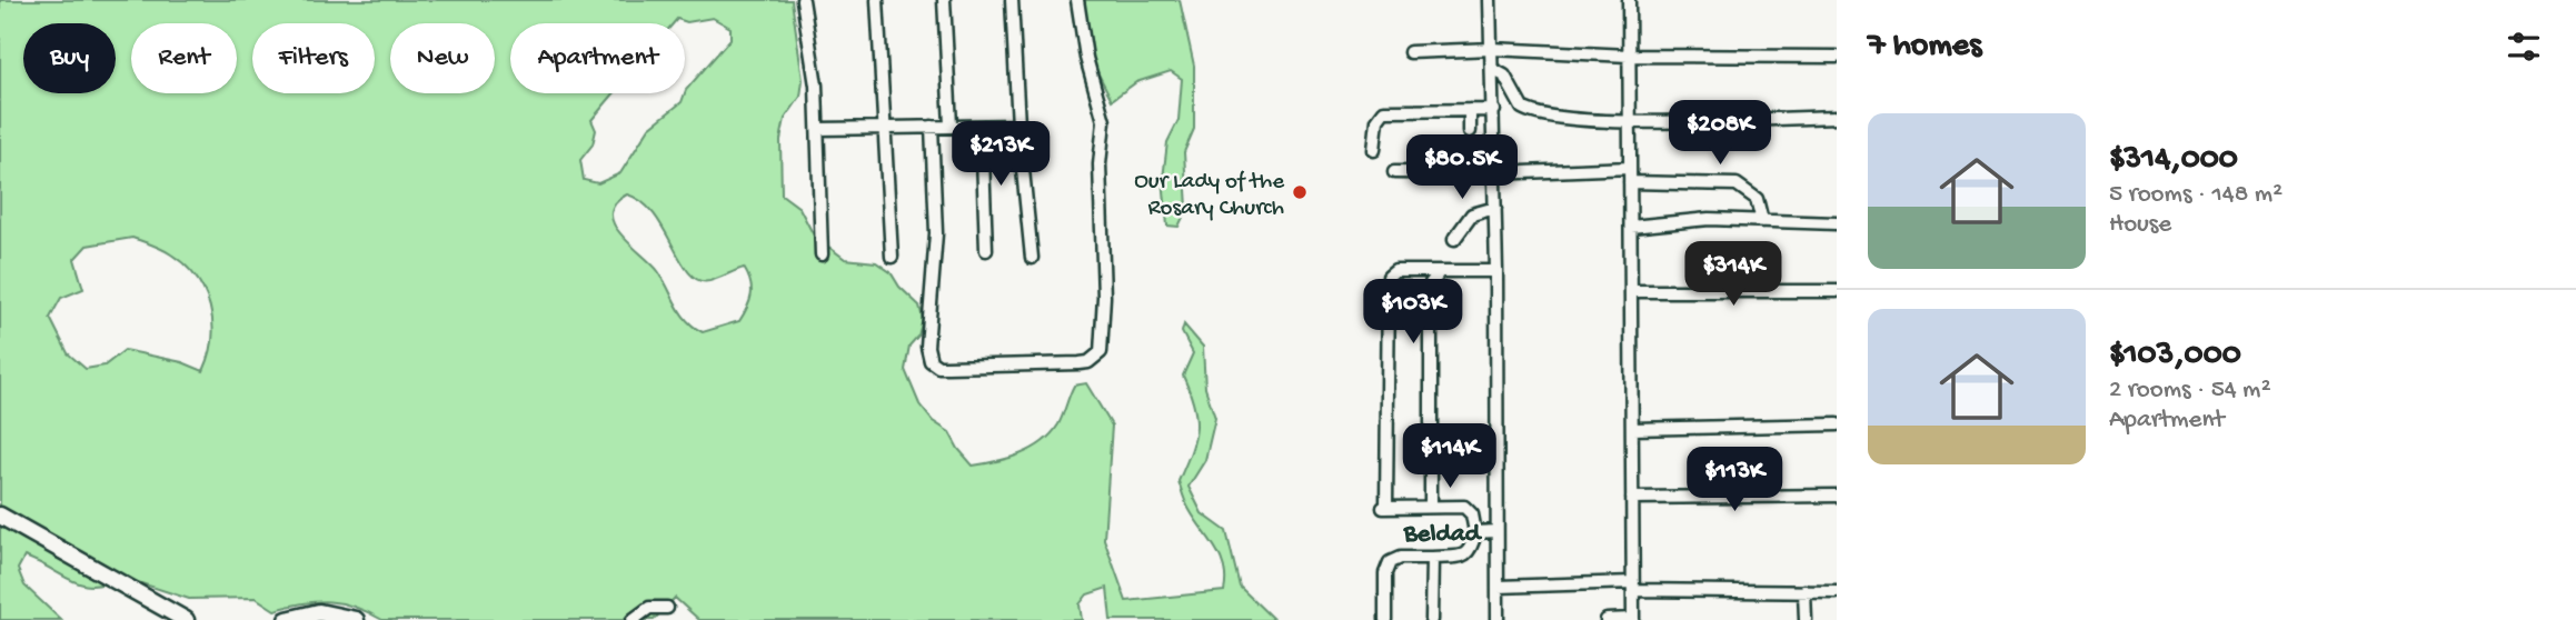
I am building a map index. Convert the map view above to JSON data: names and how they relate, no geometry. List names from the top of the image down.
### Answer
{
  "districts": ["Beldad"],
  "places": ["Our Lady of the Rosary Church"],
  "page": {
    "heading": "7 homes",
    "chip": [
      "Buy",
      "Rent",
      "Filters",
      "New",
      "Apartment"
    ],
    "list": [
      {
        "name": "$314,000",
        "note": "5 rooms · 148 m² · House"
      },
      {
        "name": "$103,000",
        "note": "2 rooms · 54 m² · Apartment"
      }
    ],
    "price": [
      "$208K",
      "$213K",
      "$80.5K",
      "$314K",
      "$103K",
      "$114K",
      "$113K"
    ]
  }
}
